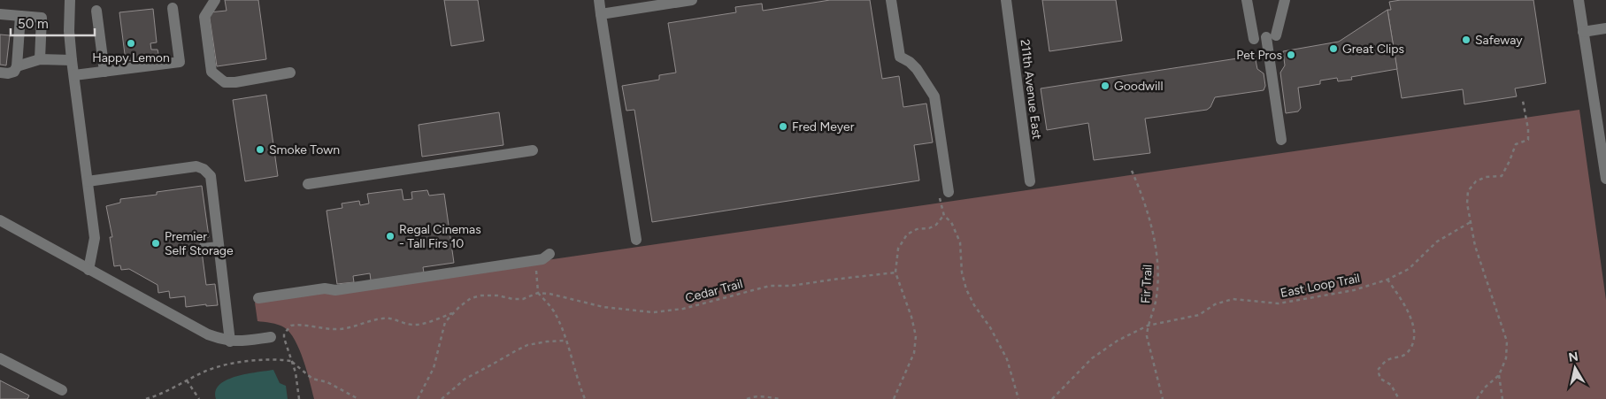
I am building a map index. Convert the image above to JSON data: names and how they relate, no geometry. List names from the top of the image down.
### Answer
{
  "streets": {
    "street": ["211th Avenue East"],
    "path": ["Fir Trail", "East Loop Trail", "Cedar Trail"]
  },
  "crossings": [
    ["Fir Trail", "East Loop Trail"]
  ],
  "places": [
    "Safeway",
    "Happy Lemon",
    "Great Clips",
    "Pet Pros",
    "Goodwill",
    "Fred Meyer",
    "Smoke Town",
    "Regal Cinemas - Tall Firs 10",
    "Premier Self Storage"
  ],
  "scale_bar": "50 m",
  "north": "top"
}
